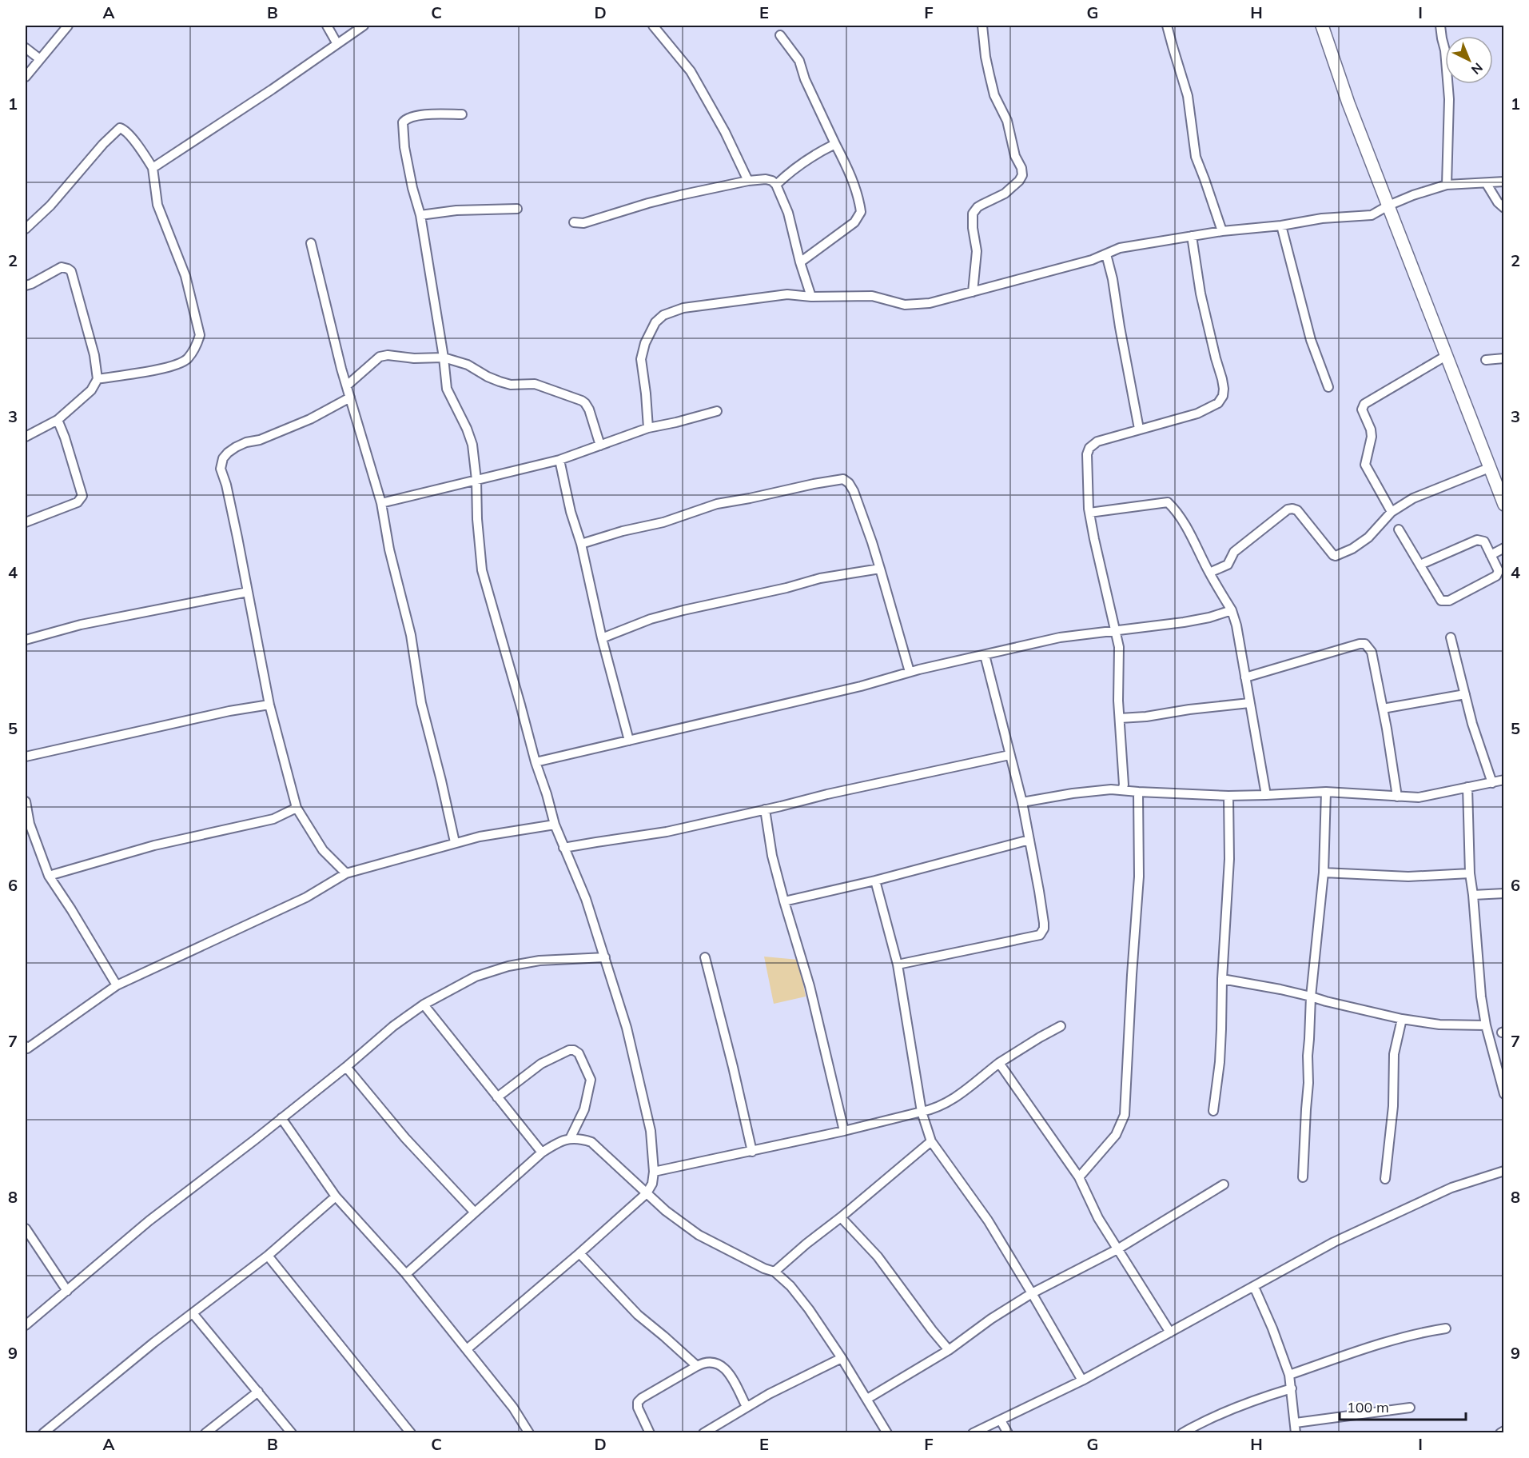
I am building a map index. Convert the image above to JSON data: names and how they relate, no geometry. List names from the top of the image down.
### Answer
{
  "scale_bar": "100 m",
  "north": "bottom right",
  "grid": {
    "columns": [
      "A",
      "B",
      "C",
      "D",
      "E",
      "F",
      "G",
      "H",
      "I"
    ],
    "rows": [
      "1",
      "2",
      "3",
      "4",
      "5",
      "6",
      "7",
      "8",
      "9"
    ]
  }
}
